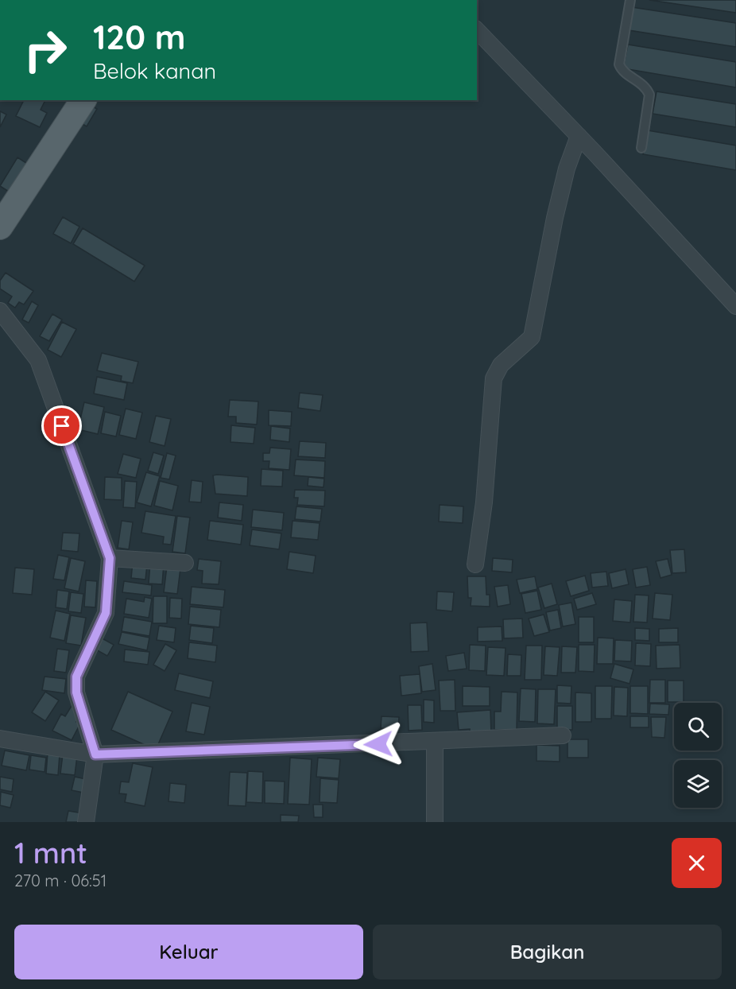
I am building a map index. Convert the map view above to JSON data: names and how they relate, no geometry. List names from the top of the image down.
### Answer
{
  "page": {
    "turn": ["120 m", "Belok kanan"],
    "heading": ["1 mnt", "270 m · 06:51"],
    "buttons": ["Keluar", "Bagikan"]
  }
}
